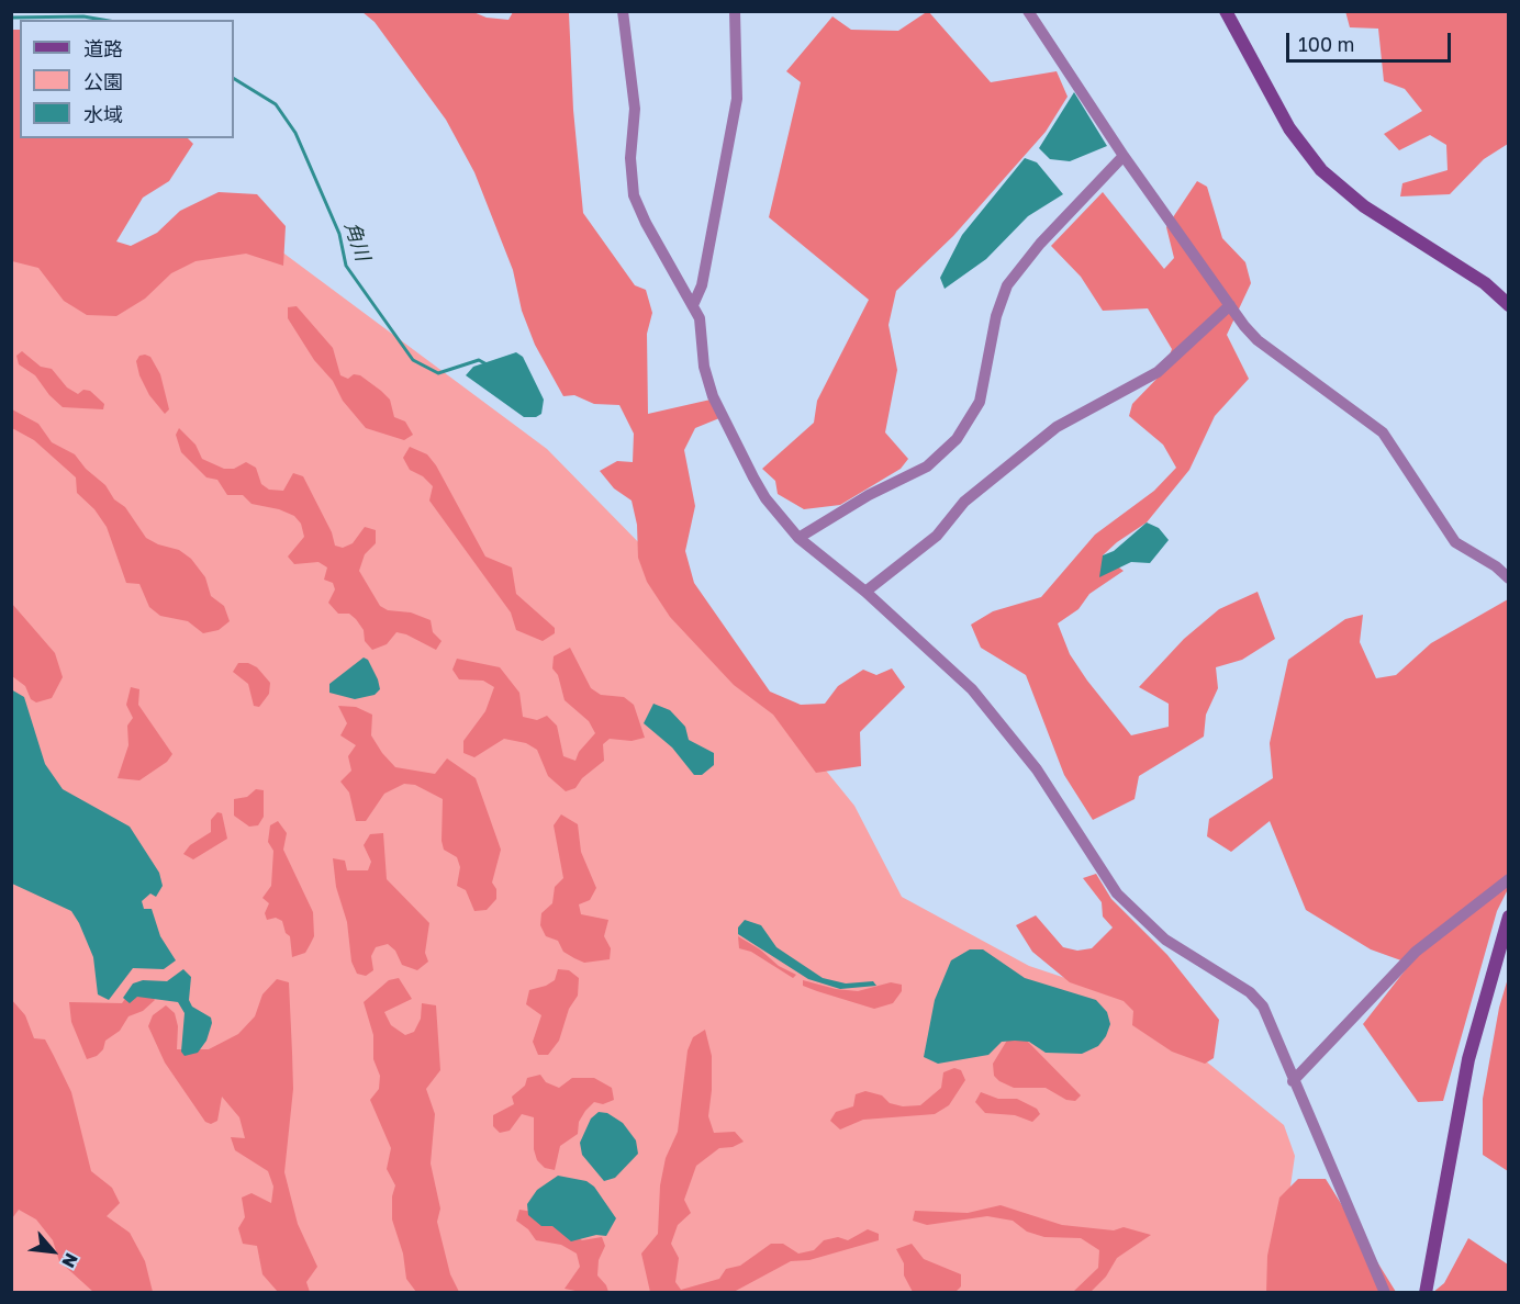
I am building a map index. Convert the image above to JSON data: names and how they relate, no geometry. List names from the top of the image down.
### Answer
{
  "water": ["角川"],
  "legend": ["道路", "公園", "水域"],
  "scale_bar": "100 m",
  "north": "bottom right"
}
